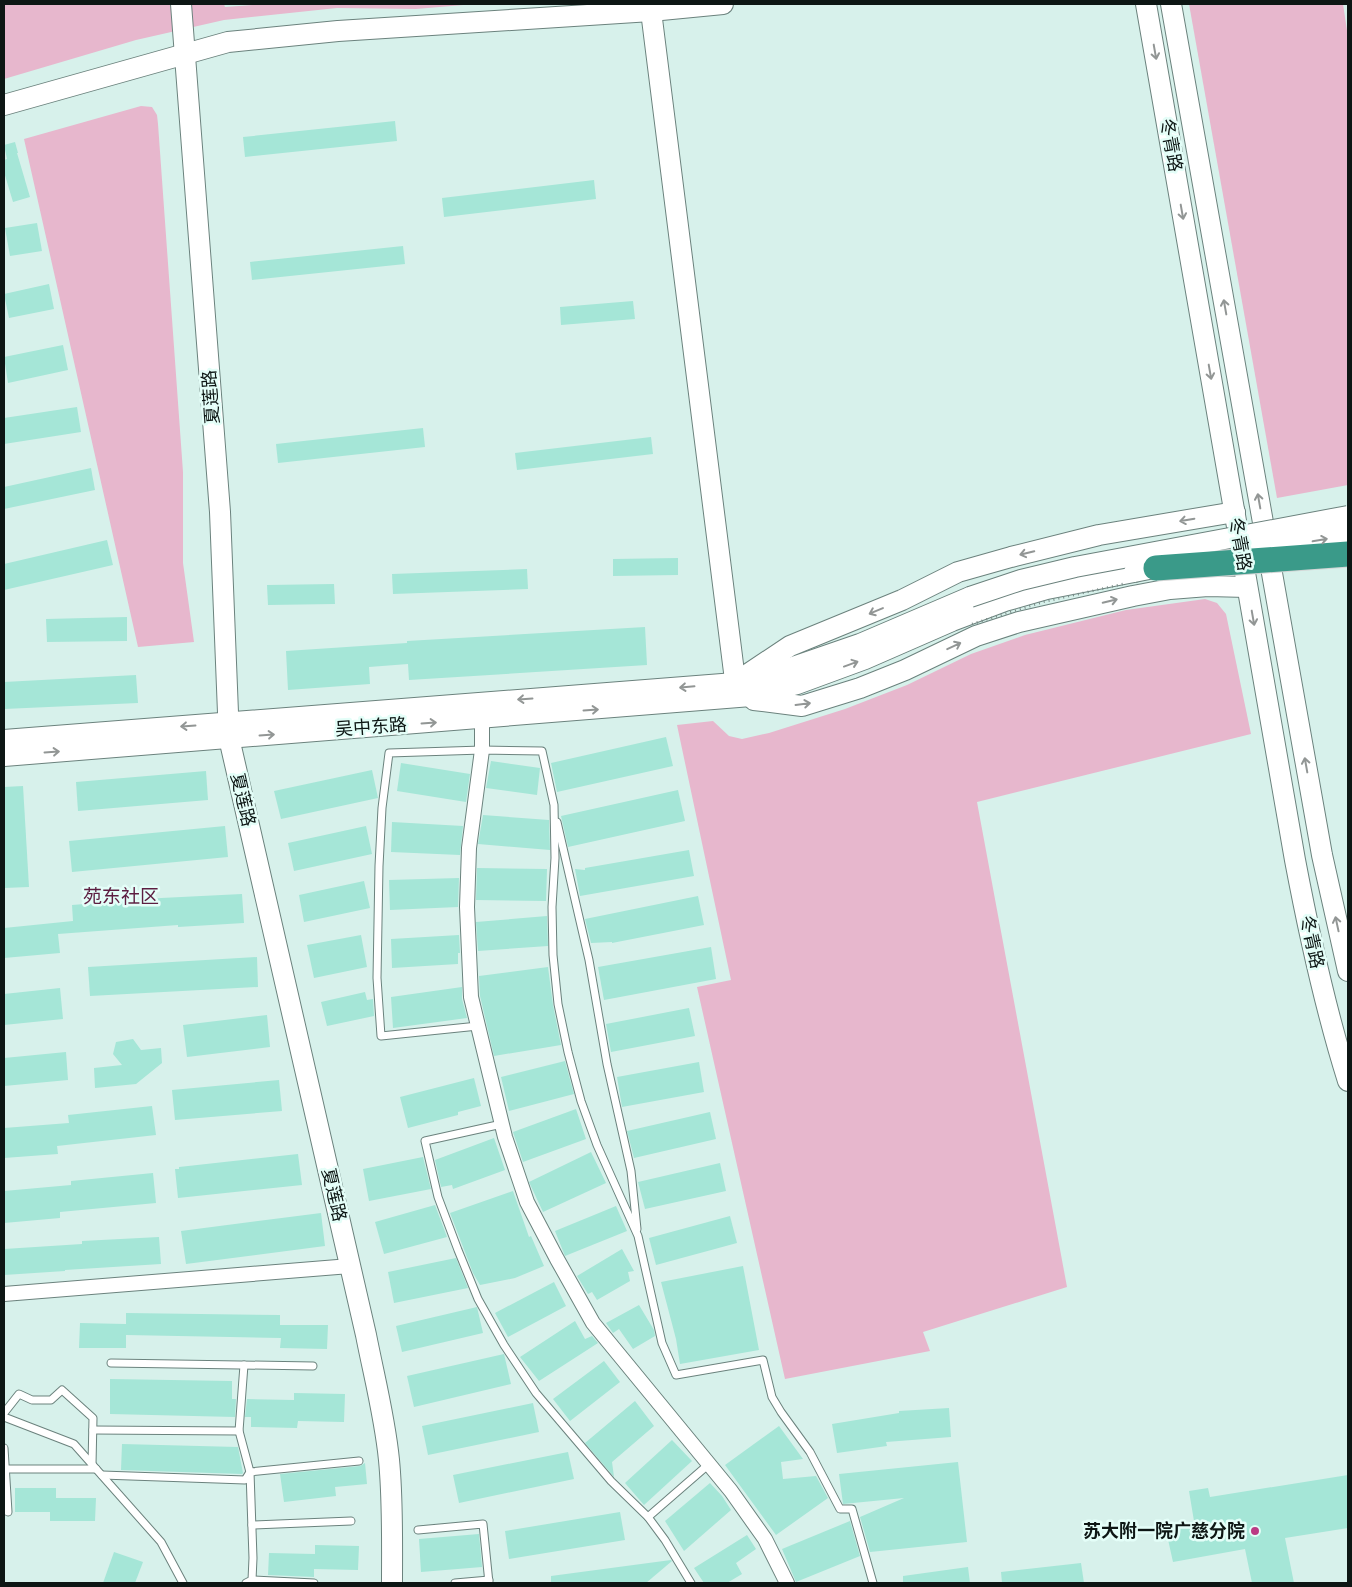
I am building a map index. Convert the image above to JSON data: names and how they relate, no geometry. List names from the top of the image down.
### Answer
{
  "streets": {
    "main road": ["冬青路", "夏莲路", "吴中东路"]
  },
  "crossings": [
    ["夏莲路", "吴中东路"]
  ],
  "districts": ["苑东社区"],
  "places": ["苏大附一院广慈分院"]
}
